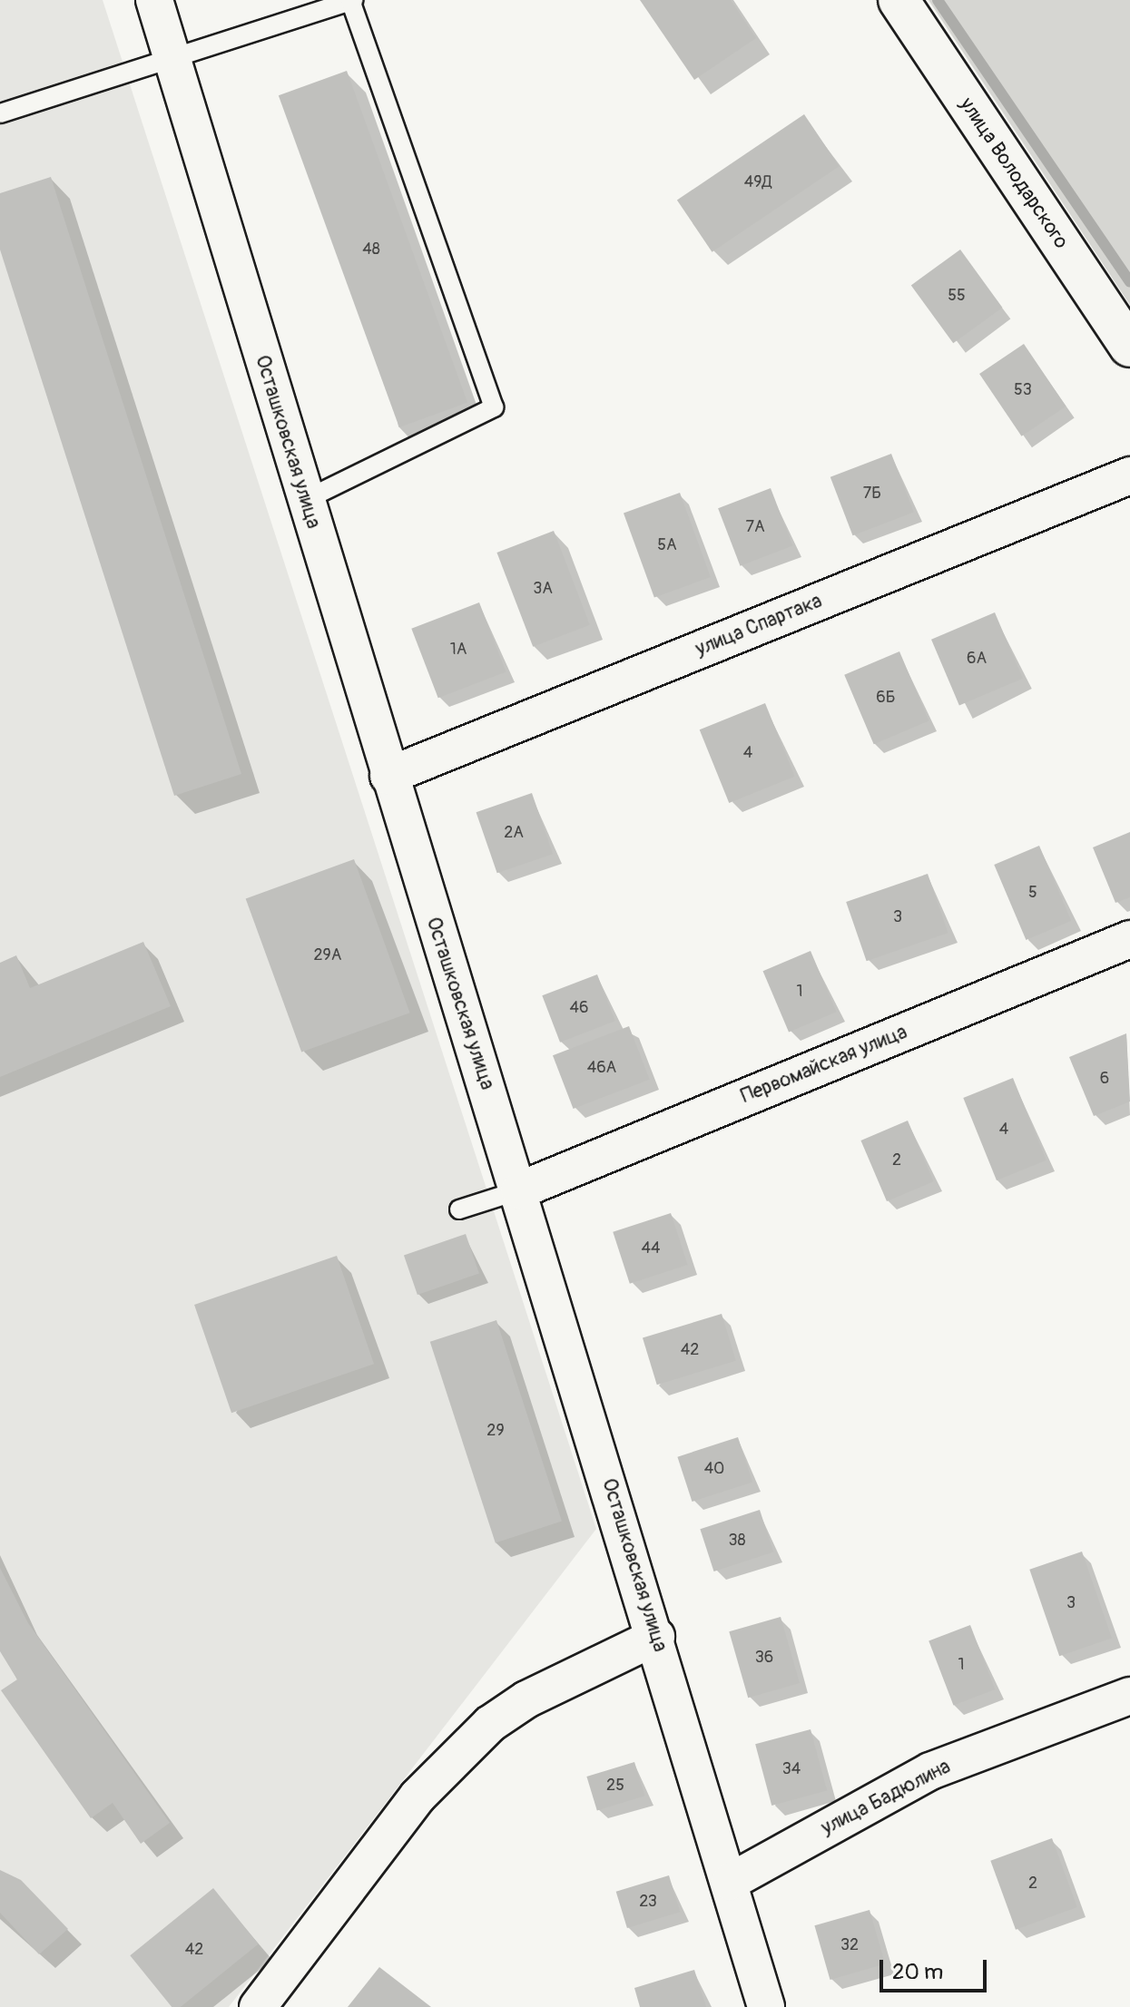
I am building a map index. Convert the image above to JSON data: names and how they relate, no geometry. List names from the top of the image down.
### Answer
{
  "streets": {
    "street": [
      "улица Володарского",
      "Осташковская улица",
      "улица Спартака",
      "Первомайская улица",
      "улица Бадюлина"
    ]
  },
  "crossings": [
    ["Осташковская улица", "улица Спартака"],
    ["Осташковская улица", "Первомайская улица"],
    ["Осташковская улица", "улица Бадюлина"]
  ],
  "house_numbers": [
    "49Д",
    "48",
    "55",
    "53",
    "7Б",
    "7А",
    "5А",
    "3А",
    "1А",
    "6А",
    "6Б",
    "4",
    "2А",
    "5",
    "3",
    "29А",
    "1",
    "46",
    "46А",
    "6",
    "4",
    "2",
    "44",
    "42",
    "29",
    "40",
    "38",
    "3",
    "36",
    "1",
    "34",
    "25",
    "2",
    "23",
    "32",
    "42"
  ],
  "scale_bar": "20 m"
}
